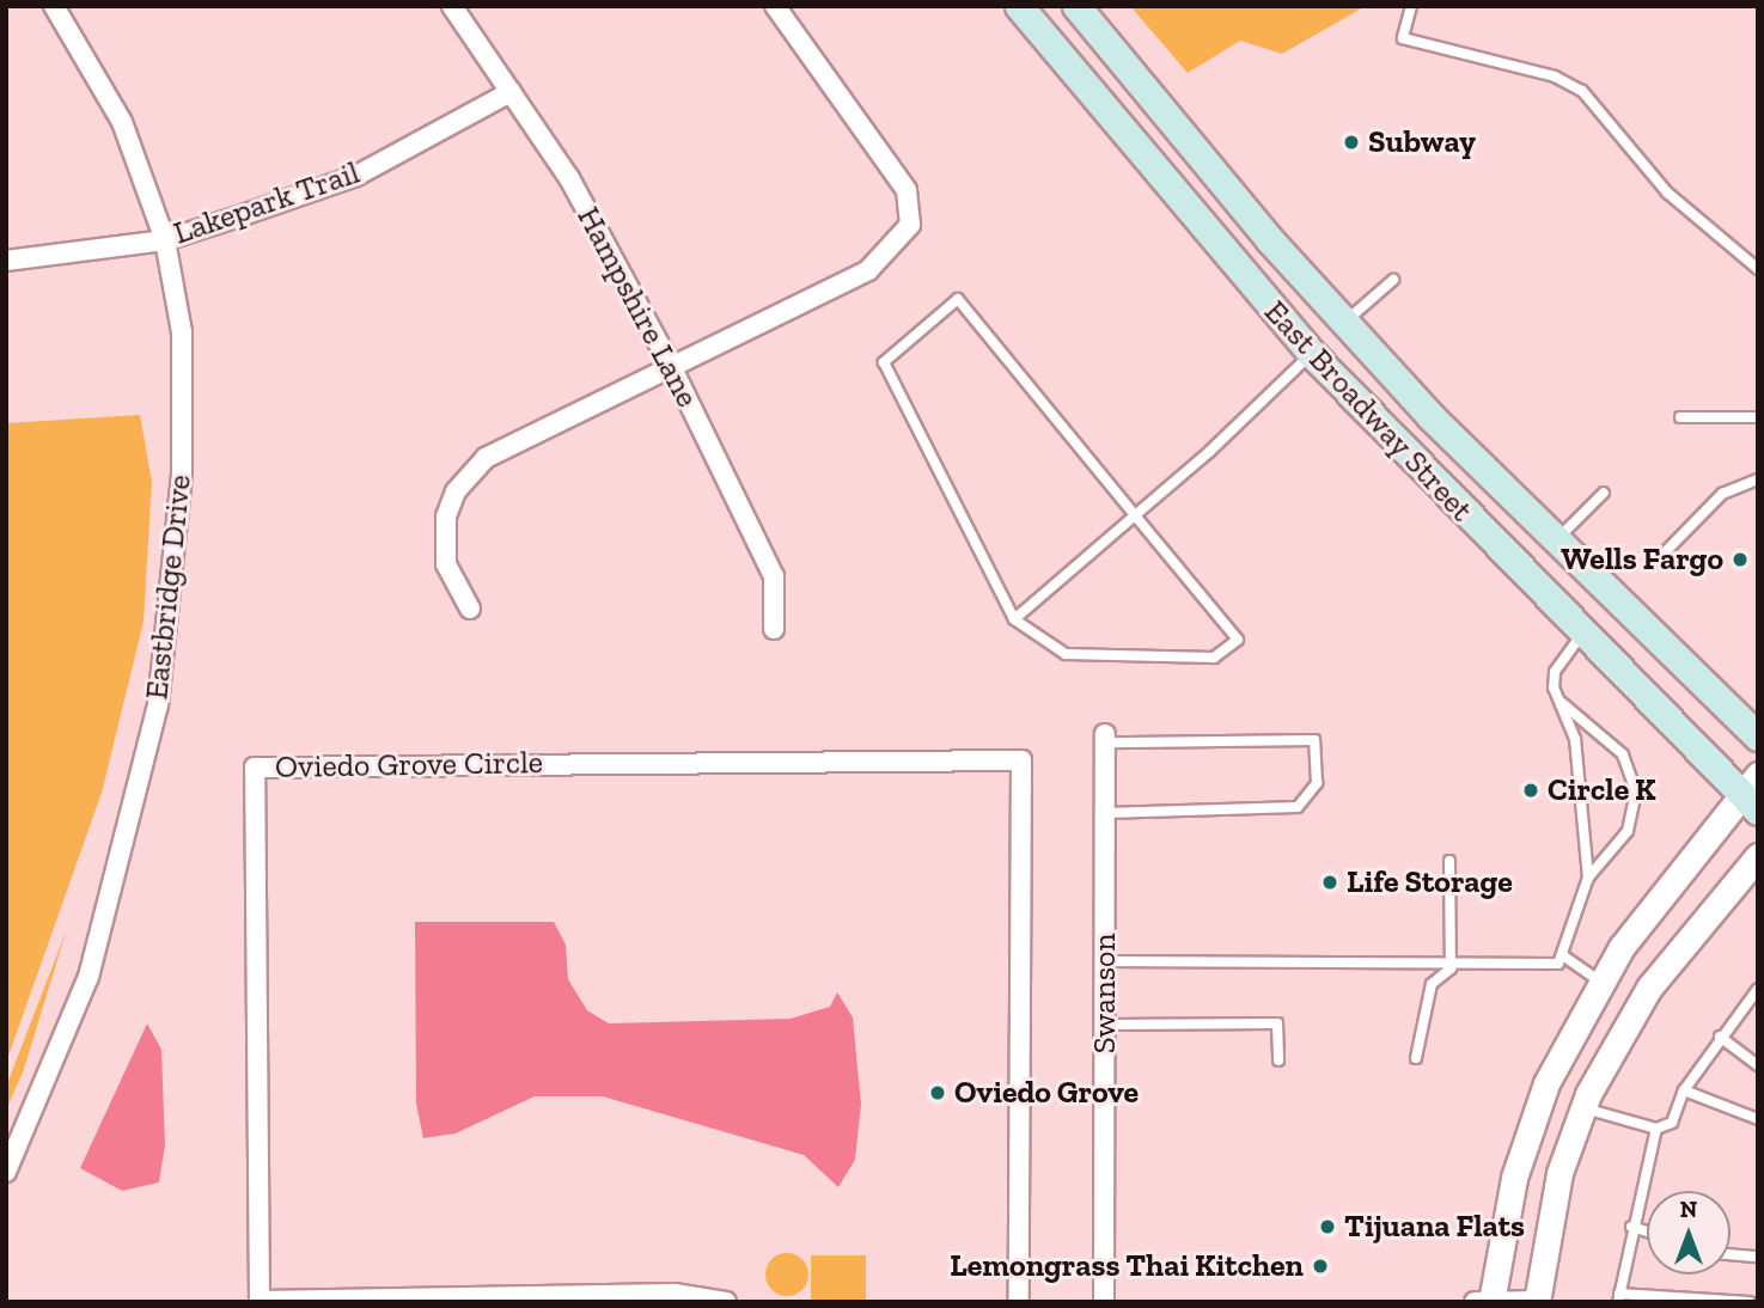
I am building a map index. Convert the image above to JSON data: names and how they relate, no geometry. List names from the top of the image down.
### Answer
{
  "streets": {
    "main road": ["East Broadway Street"],
    "street": [
      "Lakepark Trail",
      "Hampshire Lane",
      "Eastbridge Drive",
      "Oviedo Grove Circle",
      "Swanson"
    ]
  },
  "crossings": [
    ["Lakepark Trail", "Hampshire Lane"],
    ["Lakepark Trail", "Eastbridge Drive"]
  ],
  "places": [
    "Subway",
    "Wells Fargo",
    "Circle K",
    "Life Storage",
    "Oviedo Grove",
    "Tijuana Flats",
    "Lemongrass Thai Kitchen"
  ],
  "north": "top"
}
